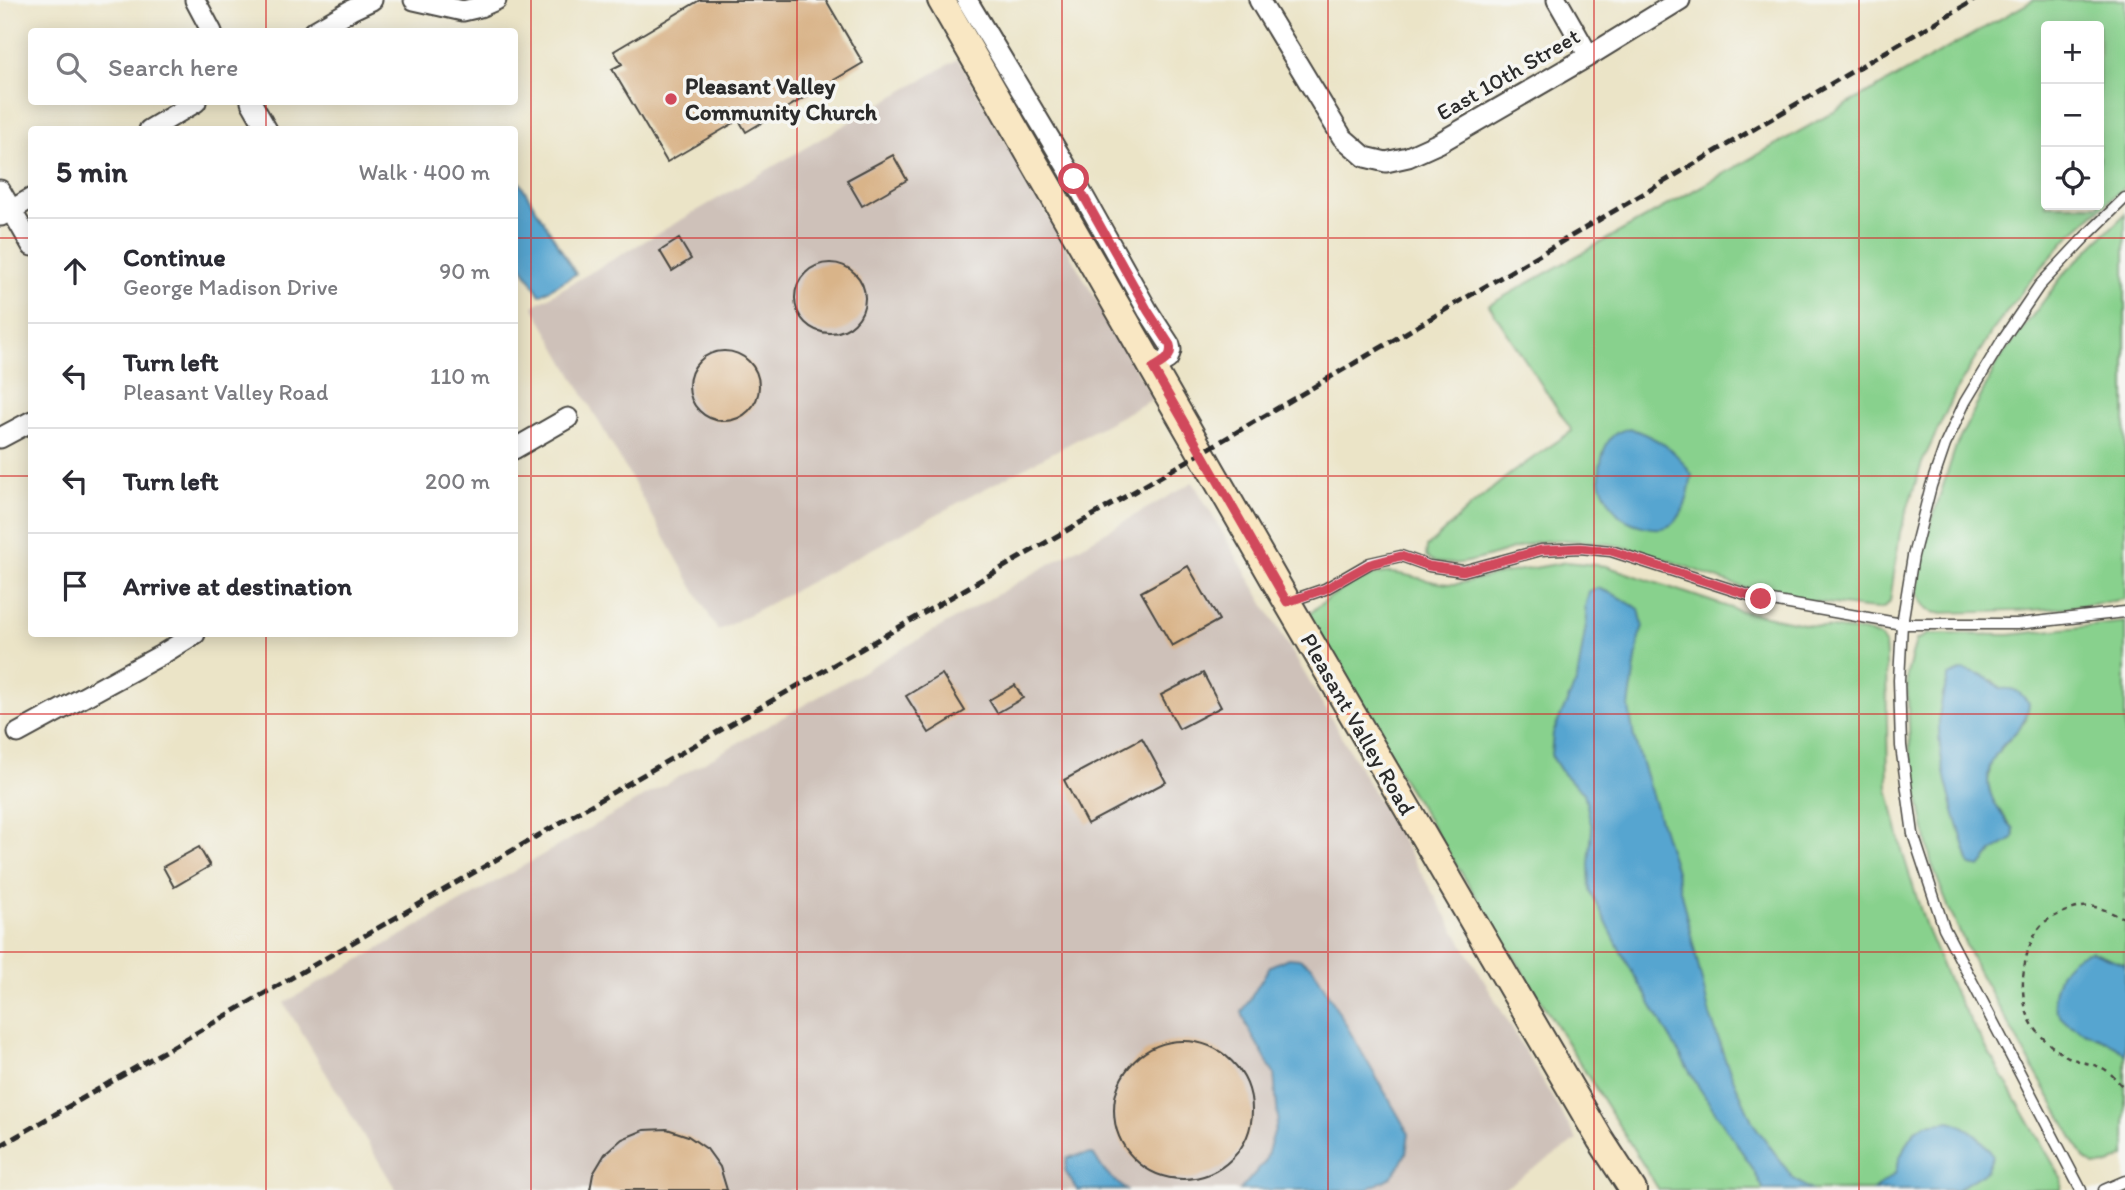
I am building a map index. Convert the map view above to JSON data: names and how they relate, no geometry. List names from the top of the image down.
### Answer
{
  "streets": {
    "street": ["East 10th Street", "Pleasant Valley Road"]
  },
  "places": ["Pleasant Valley Community Church"],
  "page": {
    "map_buttons": ["+", "−"],
    "search": "Search here",
    "heading": ["5 min", "Walk · 400 m"],
    "list": [
      ["Continue", "George Madison Drive", "90 m"],
      ["Turn left", "Pleasant Valley Road", "110 m"],
      ["Turn left", "200 m"],
      "Arrive at destination"
    ]
  }
}
